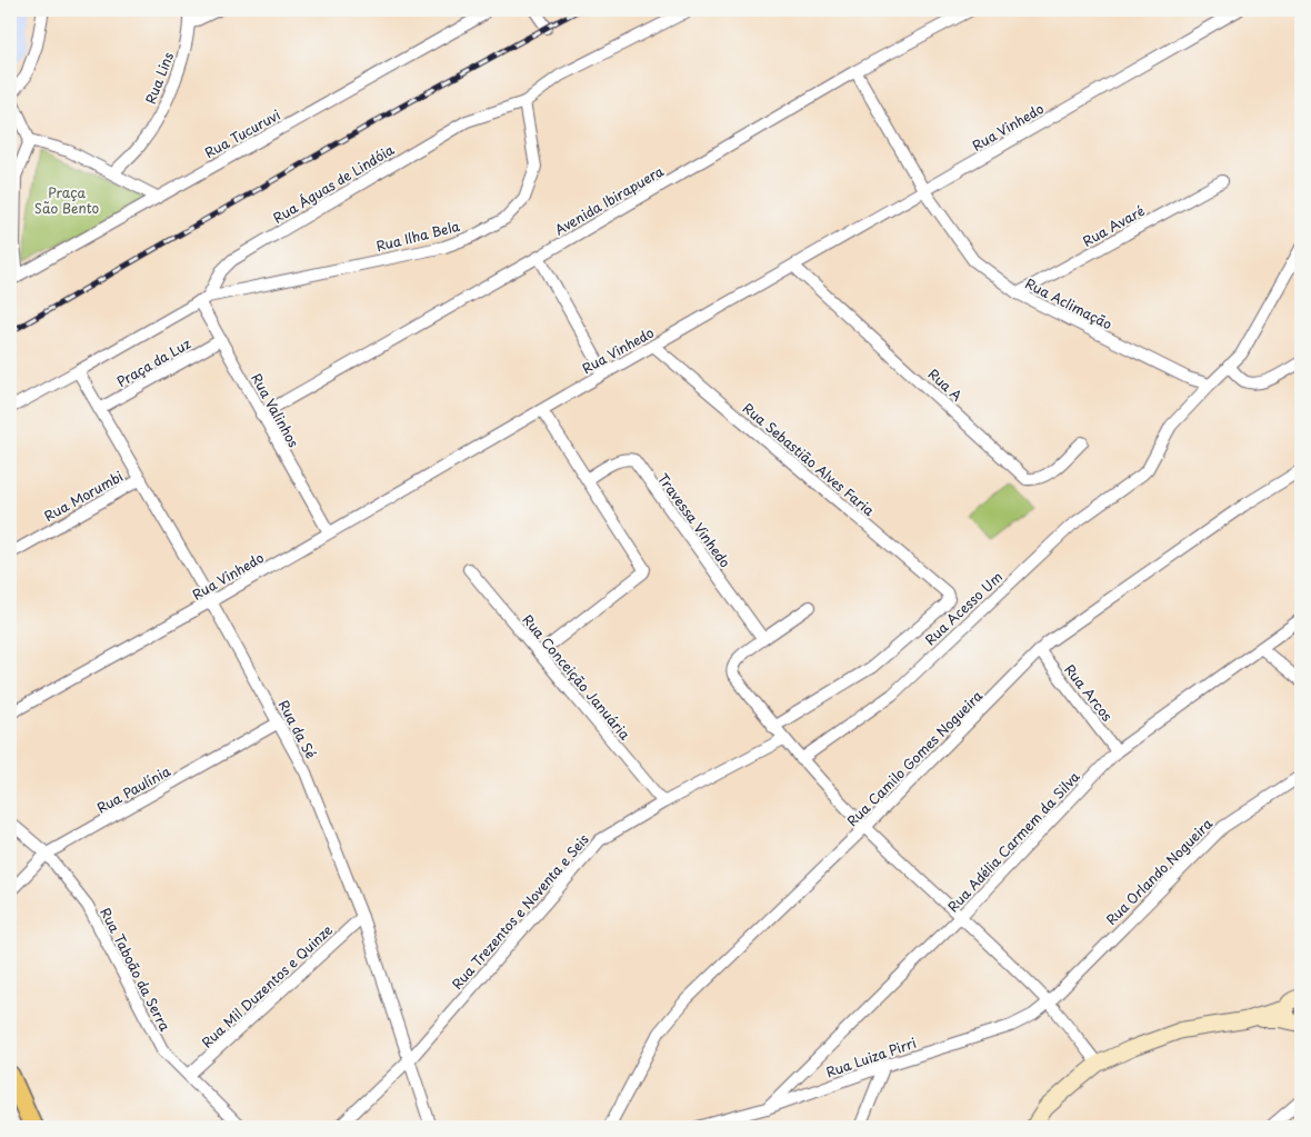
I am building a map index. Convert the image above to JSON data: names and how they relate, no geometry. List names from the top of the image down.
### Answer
{
  "streets": {
    "street": [
      "Rua Lins",
      "Rua Vinhedo",
      "Rua Tucuruvi",
      "Rua Águas de Lindóia",
      "Avenida Ibirapuera",
      "Rua Avaré",
      "Rua Ilha Bela",
      "Rua Aclimação",
      "Praça da Luz",
      "Rua A",
      "Rua Valinhos",
      "Rua Sebastião Alves Faria",
      "Rua Morumbi",
      "Travessa Vinhedo",
      "Rua Acesso Um",
      "Rua Conceição Januária",
      "Rua Arcos",
      "Rua da Sé",
      "Rua Camilo Gomes Nogueira",
      "Rua Paulínia",
      "Rua Adélia Carmem da Silva",
      "Rua Orlando Nogueira",
      "Rua Trezentos e Noventa e Seis",
      "Rua Taboão da Serra",
      "Rua Mil Duzentos e Quinze",
      "Rua Luiza Pirri"
    ]
  },
  "crossings": [
    ["Rua Vinhedo", "Rua Aclimação"],
    ["Rua Vinhedo", "Rua A"],
    ["Rua Vinhedo", "Rua Valinhos"],
    ["Rua Vinhedo", "Rua Sebastião Alves Faria"],
    ["Rua Vinhedo", "Rua da Sé"],
    ["Rua Águas de Lindóia", "Rua Ilha Bela"],
    ["Rua Águas de Lindóia", "Rua Valinhos"],
    ["Avenida Ibirapuera", "Rua Aclimação"],
    ["Avenida Ibirapuera", "Rua Valinhos"],
    ["Rua Avaré", "Rua Aclimação"],
    ["Rua Ilha Bela", "Rua Valinhos"],
    ["Rua Aclimação", "Rua Acesso Um"],
    ["Praça da Luz", "Rua Valinhos"],
    ["Praça da Luz", "Rua da Sé"],
    ["Rua Morumbi", "Rua da Sé"],
    ["Rua Conceição Januária", "Rua Trezentos e Noventa e Seis"],
    ["Rua Arcos", "Rua Camilo Gomes Nogueira"],
    ["Rua Arcos", "Rua Adélia Carmem da Silva"],
    ["Rua da Sé", "Rua Paulínia"],
    ["Rua da Sé", "Rua Trezentos e Noventa e Seis"],
    ["Rua da Sé", "Rua Mil Duzentos e Quinze"],
    ["Rua Paulínia", "Rua Taboão da Serra"],
    ["Rua Adélia Carmem da Silva", "Rua Luiza Pirri"],
    ["Rua Orlando Nogueira", "Rua Luiza Pirri"],
    ["Rua Taboão da Serra", "Rua Mil Duzentos e Quinze"]
  ],
  "parks": ["Praça São Bento"]
}
